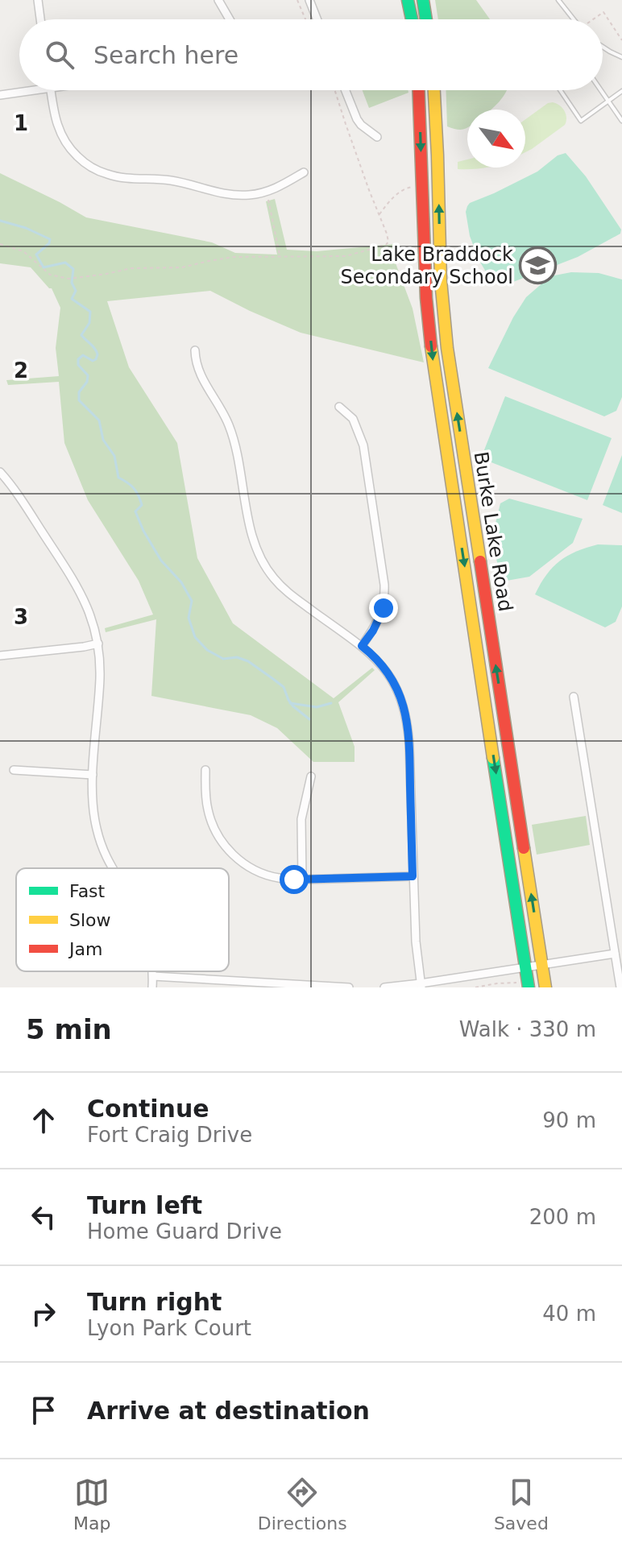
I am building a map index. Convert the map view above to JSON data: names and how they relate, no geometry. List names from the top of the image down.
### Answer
{
  "streets": {
    "main road": ["Burke Lake Road"]
  },
  "places": {
    "school or university": ["Lake Braddock Secondary School"]
  },
  "legend": ["Fast", "Slow", "Jam"],
  "north": "bottom right",
  "page": {
    "search": "Search here",
    "heading": ["5 min", "Walk · 330 m"],
    "list": [
      ["Continue", "Fort Craig Drive", "90 m"],
      ["Turn left", "Home Guard Drive", "200 m"],
      ["Turn right", "Lyon Park Court", "40 m"],
      "Arrive at destination"
    ],
    "nav": ["Map", "Directions", "Saved"]
  },
  "grid": {
    "rows": ["1", "2", "3"]
  }
}
